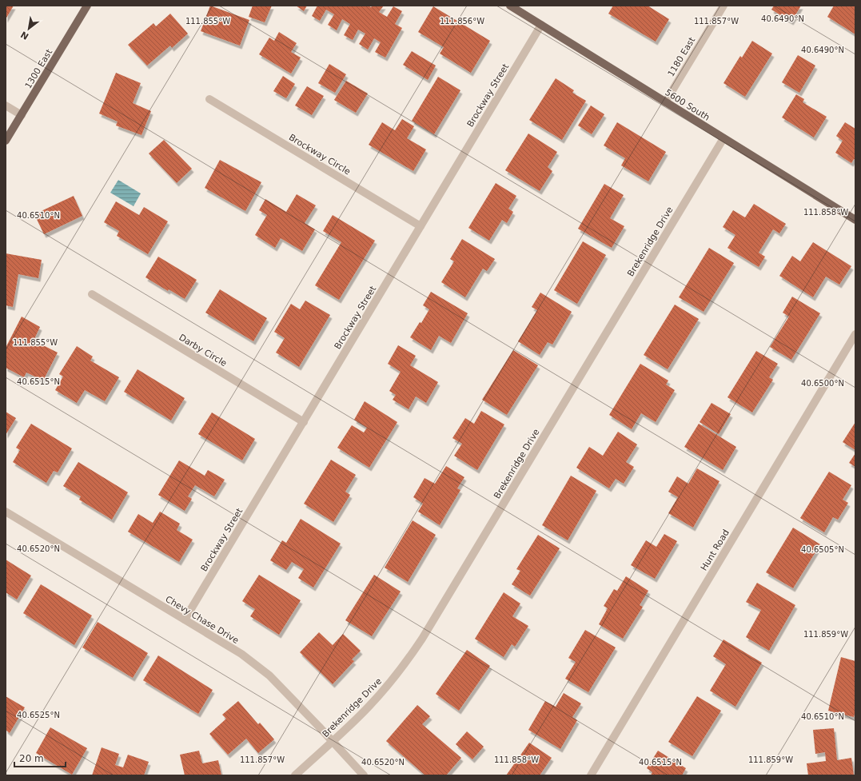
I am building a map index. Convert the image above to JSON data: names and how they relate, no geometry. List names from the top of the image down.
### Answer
{
  "streets": {
    "main road": ["1300 East", "5600 South"],
    "street": [
      "1180 East",
      "Brockway Street",
      "Brockway Circle",
      "Brekenridge Drive",
      "Darby Circle",
      "Hunt Road",
      "Chevy Chase Drive"
    ]
  },
  "crossings": [
    ["1180 East", "5600 South"],
    ["Brockway Street", "5600 South"],
    ["Brockway Street", "Brockway Circle"],
    ["Brockway Street", "Darby Circle"],
    ["Brockway Street", "Chevy Chase Drive"],
    ["5600 South", "Brekenridge Drive"],
    ["Brekenridge Drive", "Chevy Chase Drive"]
  ],
  "scale_bar": "20 m",
  "north": "bottom left",
  "coordinates": [
    "40.6490°N",
    "111.857°W",
    "111.855°W",
    "111.856°W",
    "111.858°W",
    "40.6510°N",
    "40.6515°N",
    "40.6500°N",
    "40.6520°N",
    "40.6505°N",
    "111.859°W",
    "40.6525°N"
  ]
}
